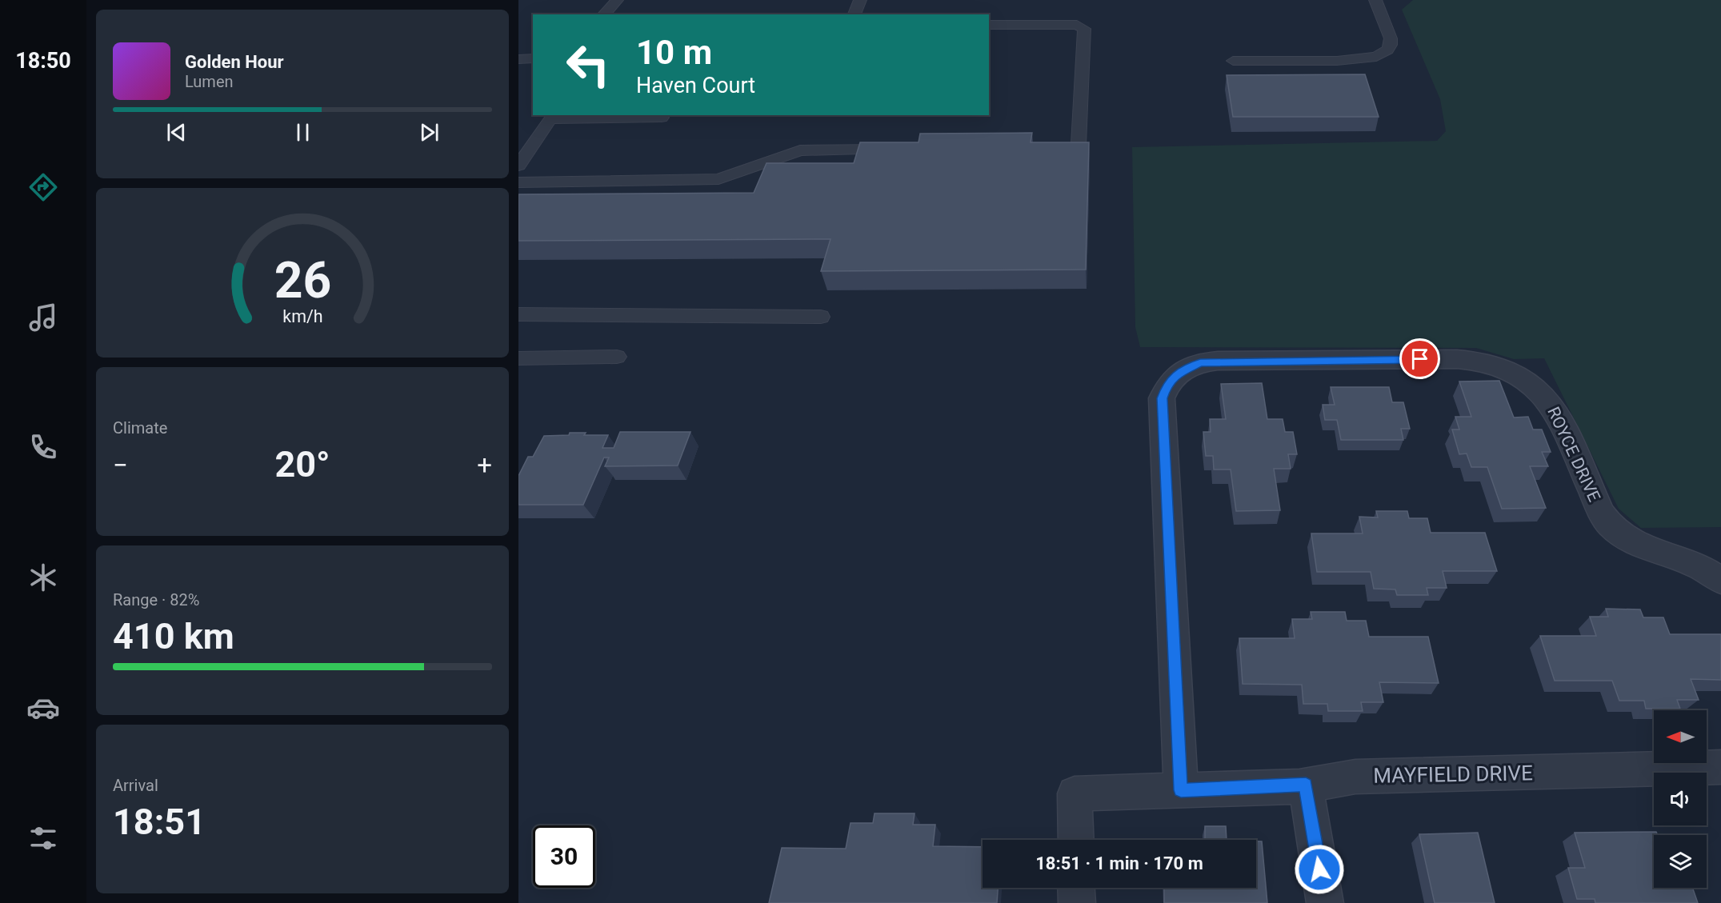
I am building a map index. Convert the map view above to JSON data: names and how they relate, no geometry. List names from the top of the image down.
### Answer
{
  "streets": {
    "street": ["ROYCE DRIVE", "MAYFIELD DRIVE"]
  },
  "crossings": [
    ["ROYCE DRIVE", "MAYFIELD DRIVE"]
  ],
  "north": "left",
  "page": {
    "tabs": "18:50",
    "turn": ["10 m", "Haven Court"],
    "song": ["Golden Hour", "Lumen"],
    "tile": [
      "Climate",
      ["Range · 82%", "410 km"],
      ["Arrival", "18:51"]
    ],
    "heat": ["−", "20°", "+"],
    "limit": "30",
    "trip": "18:51 · 1 min · 170 m",
    "gauge": ["26", "km/h"]
  }
}
